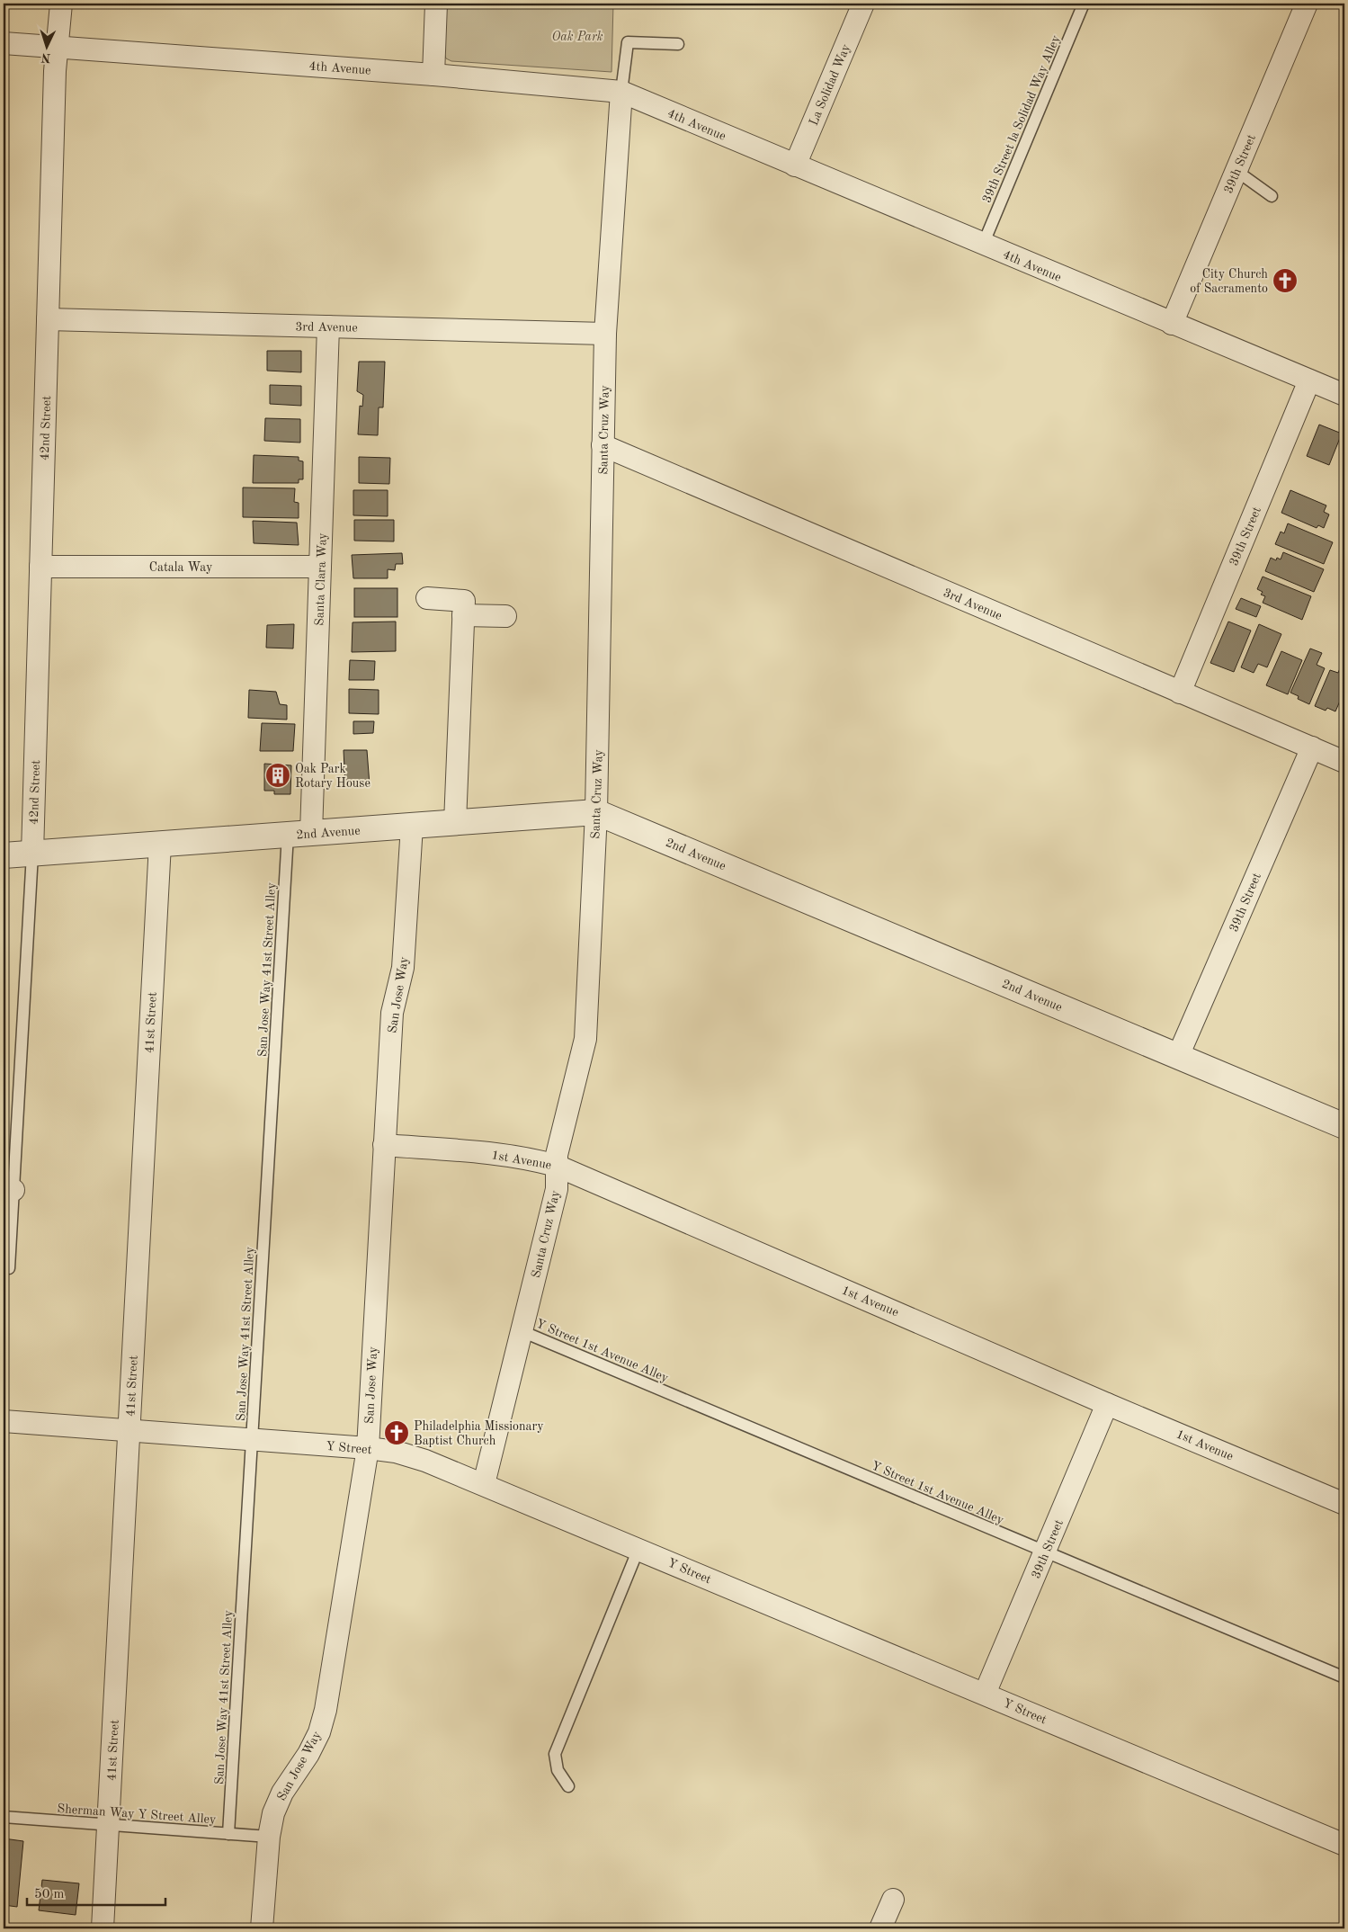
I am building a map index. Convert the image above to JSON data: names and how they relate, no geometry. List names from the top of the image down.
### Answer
{
  "streets": {
    "street": [
      "4th Avenue",
      "La Solidad Way",
      "39th Street",
      "3rd Avenue",
      "42nd Street",
      "Santa Cruz Way",
      "Catala Way",
      "Santa Clara Way",
      "2nd Avenue",
      "San Jose Way",
      "41st Street",
      "1st Avenue",
      "Y Street"
    ],
    "lane": [
      "39th Street la Solidad Way Alley",
      "San Jose Way 41st Street Alley",
      "Y Street 1st Avenue Alley",
      "Sherman Way Y Street Alley"
    ]
  },
  "crossings": [
    ["4th Avenue", "La Solidad Way"],
    ["4th Avenue", "39th Street la Solidad Way Alley"],
    ["4th Avenue", "39th Street"],
    ["4th Avenue", "42nd Street"],
    ["4th Avenue", "Santa Cruz Way"],
    ["39th Street", "3rd Avenue"],
    ["39th Street", "2nd Avenue"],
    ["39th Street", "1st Avenue"],
    ["39th Street", "Y Street 1st Avenue Alley"],
    ["39th Street", "Y Street"],
    ["3rd Avenue", "42nd Street"],
    ["3rd Avenue", "Santa Cruz Way"],
    ["3rd Avenue", "Santa Clara Way"],
    ["42nd Street", "Catala Way"],
    ["42nd Street", "2nd Avenue"],
    ["Santa Cruz Way", "2nd Avenue"],
    ["Santa Cruz Way", "1st Avenue"],
    ["Santa Cruz Way", "Y Street 1st Avenue Alley"],
    ["Santa Cruz Way", "Y Street"],
    ["Catala Way", "Santa Clara Way"],
    ["Santa Clara Way", "2nd Avenue"],
    ["Santa Clara Way", "San Jose Way 41st Street Alley"],
    ["2nd Avenue", "San Jose Way 41st Street Alley"],
    ["2nd Avenue", "San Jose Way"],
    ["2nd Avenue", "41st Street"],
    ["San Jose Way 41st Street Alley", "Y Street"],
    ["San Jose Way 41st Street Alley", "Sherman Way Y Street Alley"],
    ["San Jose Way", "1st Avenue"],
    ["San Jose Way", "Y Street"],
    ["San Jose Way", "Sherman Way Y Street Alley"],
    ["41st Street", "Y Street"],
    ["41st Street", "Sherman Way Y Street Alley"]
  ],
  "parks": ["Oak Park"],
  "places": {
    "church": ["City Church of Sacramento", "Philadelphia Missionary Baptist Church"],
    "building": ["Oak Park Rotary House"]
  },
  "scale_bar": "50 m",
  "north": "bottom"
}
